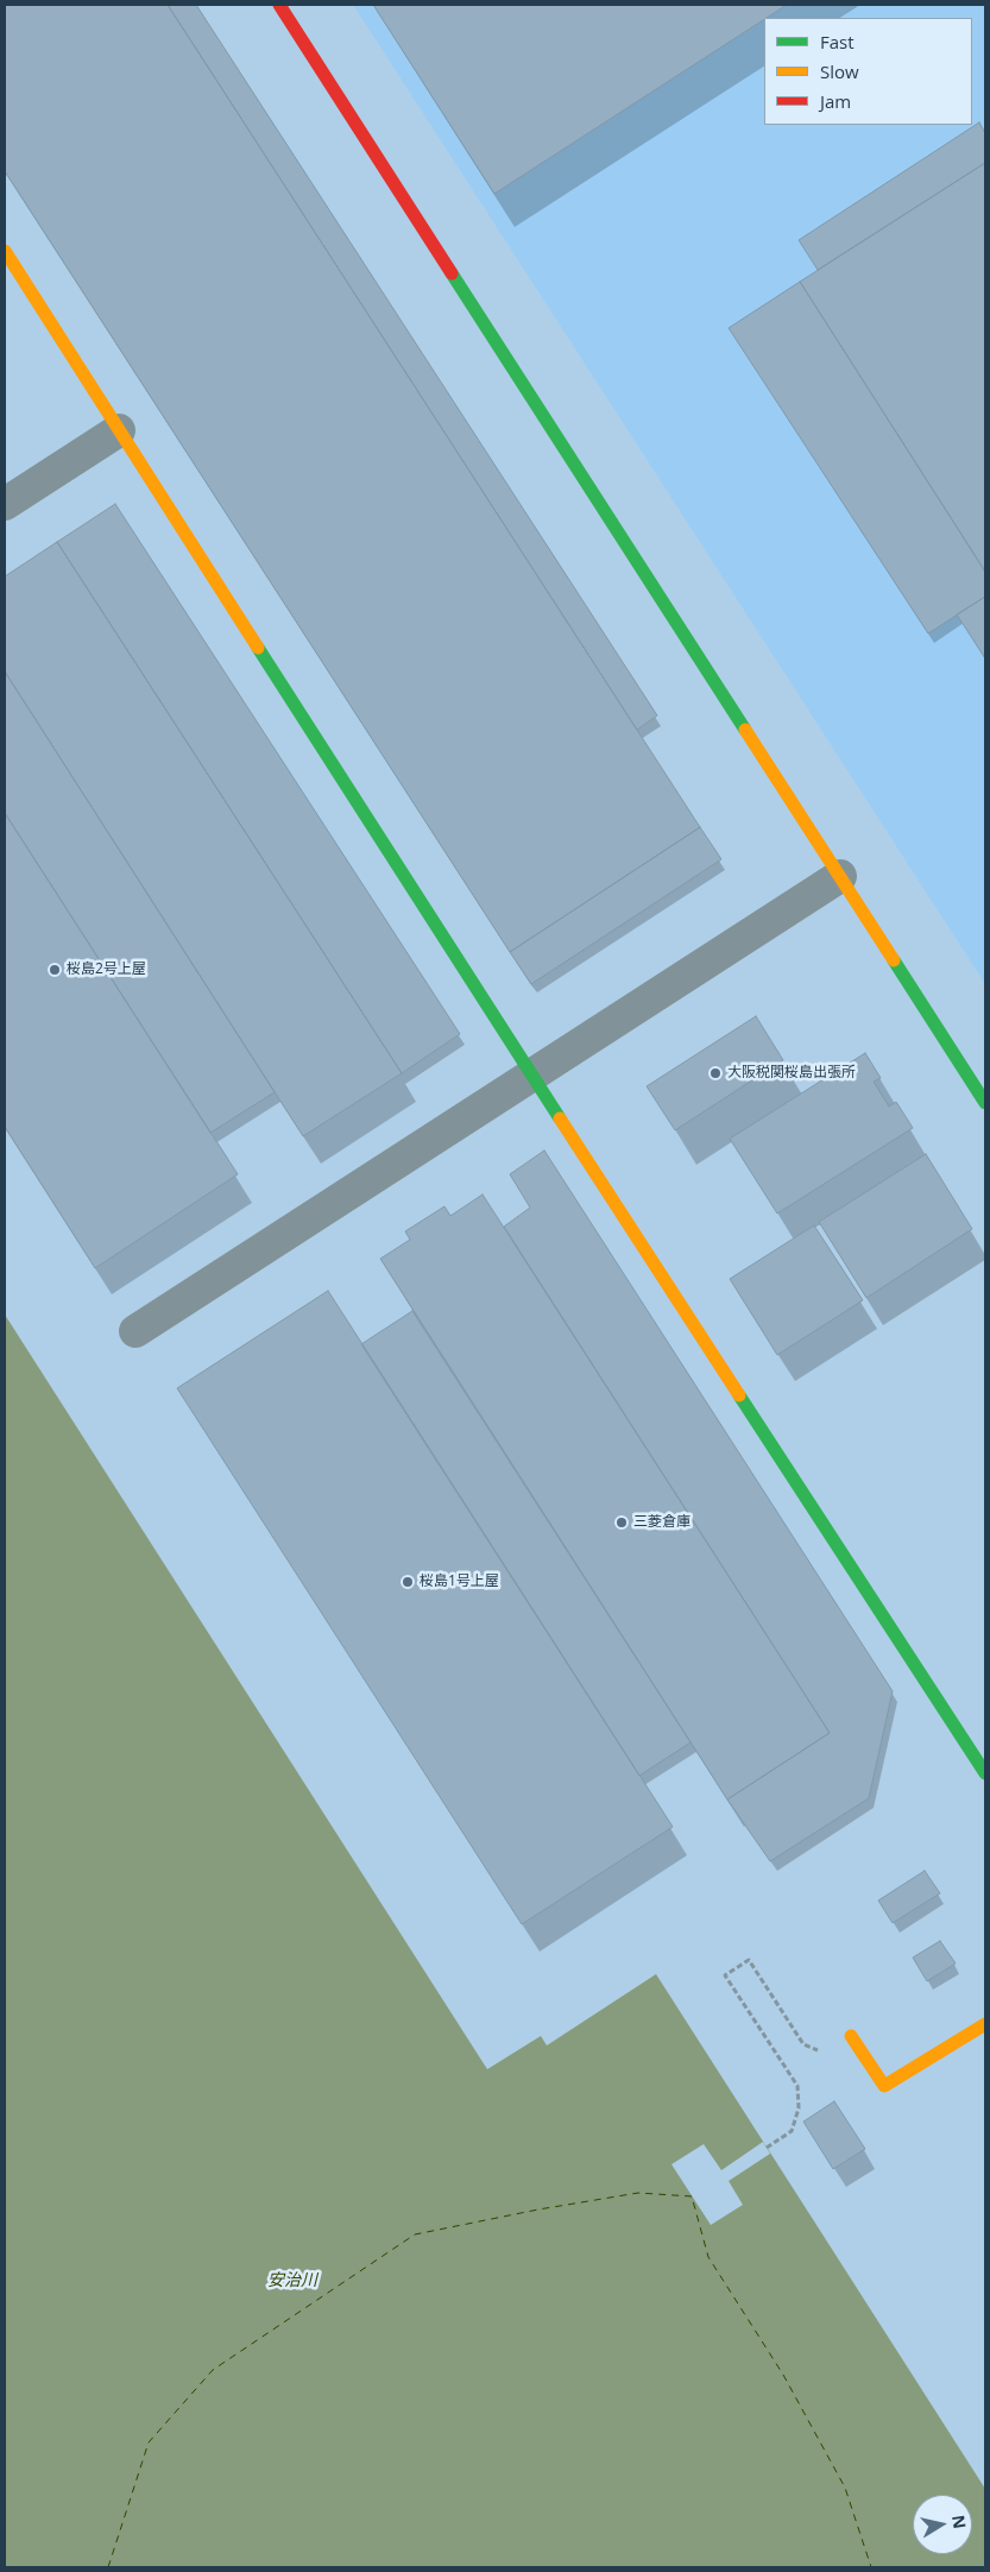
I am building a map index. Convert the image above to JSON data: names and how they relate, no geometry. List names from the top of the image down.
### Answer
{
  "water": ["安治川"],
  "places": [
    "桜島2号上屋",
    "大阪税関桜島出張所",
    "三菱倉庫",
    "桜島1号上屋"
  ],
  "legend": ["Fast", "Slow", "Jam"],
  "north": "right"
}
